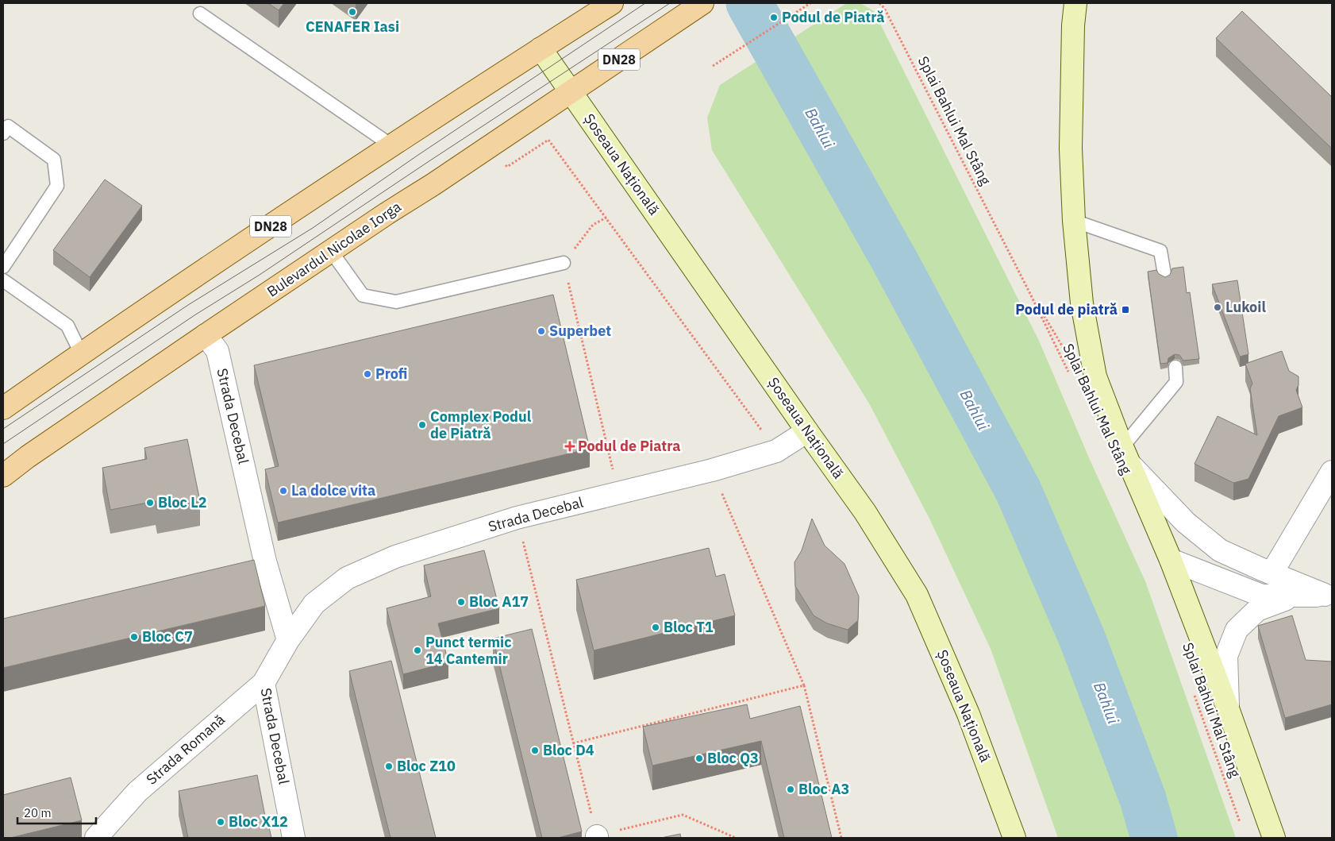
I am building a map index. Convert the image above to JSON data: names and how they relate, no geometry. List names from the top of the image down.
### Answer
{
  "streets": {
    "main road": ["DN28", "Șoseaua Națională", "Bulevardul Nicolae Iorga"],
    "street": ["Strada Decebal", "Strada Romană"],
    "path": ["Splai Bahlui Mal Stâng"]
  },
  "crossings": [
    ["DN28", "Șoseaua Națională"],
    ["Șoseaua Națională", "Bulevardul Nicolae Iorga"],
    ["Șoseaua Națională", "Strada Decebal"],
    ["Bulevardul Nicolae Iorga", "Strada Decebal"],
    ["Strada Decebal", "Strada Romană"]
  ],
  "water": ["Bahlui"],
  "places": {
    "other": [
      "CENAFER Iasi",
      "Podul de Piatră",
      "Lukoil",
      "Superbet",
      "Profi",
      "Complex Podul de Piatră",
      "La dolce vita",
      "Bloc L2",
      "Bloc A17",
      "Bloc T1",
      "Bloc C7",
      "Punct termic 14 Cantemir",
      "Bloc D4",
      "Bloc Q3",
      "Bloc Z10",
      "Bloc A3",
      "Bloc X12"
    ],
    "transit": ["Podul de piatră"],
    "health": ["Podul de Piatra"]
  },
  "scale_bar": "20 m"
}
